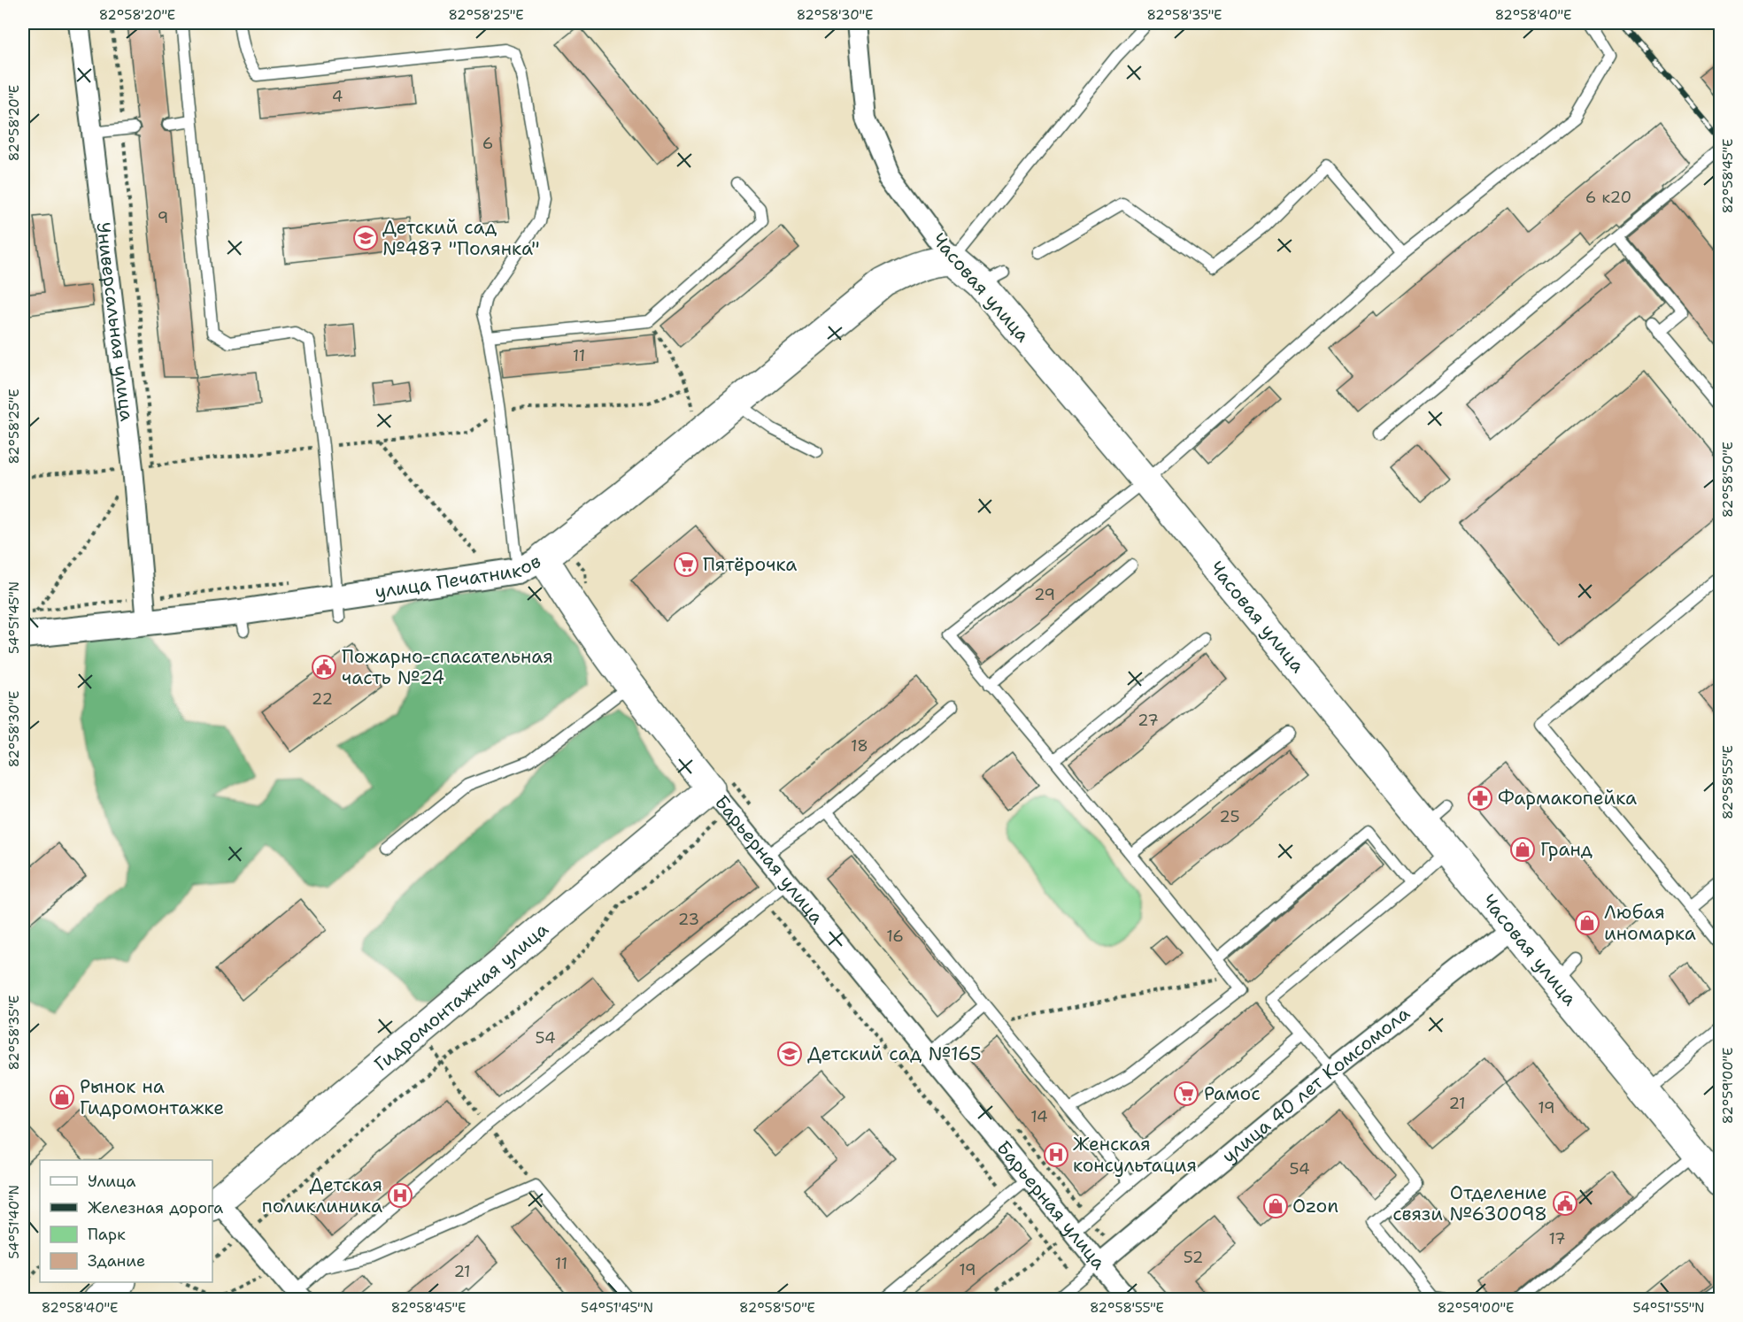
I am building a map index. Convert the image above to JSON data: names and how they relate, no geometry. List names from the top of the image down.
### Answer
{
  "streets": {
    "main road": [
      "Часовая улица",
      "улица Печатников",
      "Барьерная улица",
      "Гидромонтажная улица"
    ],
    "street": ["Универсальная улица", "улица 40 лет Комсомола"]
  },
  "crossings": [
    ["Часовая улица", "улица Печатников"],
    ["Часовая улица", "улица 40 лет Комсомола"],
    ["Универсальная улица", "улица Печатников"],
    ["улица Печатников", "Барьерная улица"],
    ["Барьерная улица", "Гидромонтажная улица"],
    ["Барьерная улица", "улица 40 лет Комсомола"]
  ],
  "places": {
    "school or university": ["Детский сад №487 \"Полянка\"", "Детский сад №165"],
    "supermarket": ["Пятёрочка", "Рамос"],
    "public building": ["Пожарно-спасательная часть №24", "Отделение связи №630098"],
    "pharmacy": ["Фармакопейка"],
    "shop": [
      "Гранд",
      "Любая иномарка",
      "Рынок на Гидромонтажке",
      "Ozon"
    ],
    "hospital": ["Женская консультация", "Детская поликлиника"]
  },
  "house_numbers": [
    "4",
    "6",
    "6 к20",
    "9",
    "11",
    "29",
    "22",
    "27",
    "18",
    "25",
    "23",
    "16",
    "54",
    "21",
    "19",
    "14",
    "54",
    "17",
    "52",
    "11",
    "19",
    "21"
  ],
  "legend": [
    "Улица",
    "Железная дорога",
    "Парк",
    "Здание"
  ],
  "coordinates": [
    "82°58'20\"E",
    "82°58'25\"E",
    "82°58'30\"E",
    "82°58'35\"E",
    "82°58'40\"E",
    "82°58'45\"E",
    "82°58'50\"E",
    "54°51'45\"N",
    "82°58'55\"E",
    "82°59'00\"E",
    "54°51'40\"N",
    "54°51'55\"N"
  ]
}
